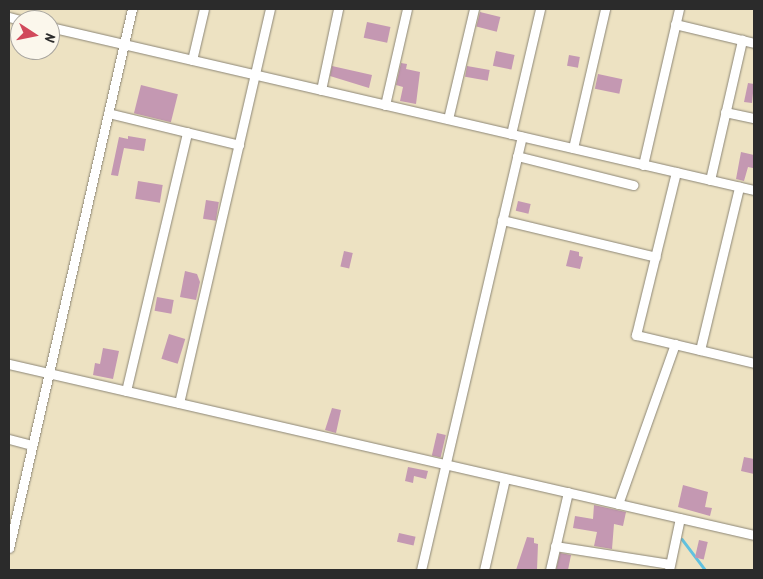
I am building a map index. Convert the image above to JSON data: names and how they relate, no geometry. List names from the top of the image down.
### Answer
{
  "north": "right"
}
